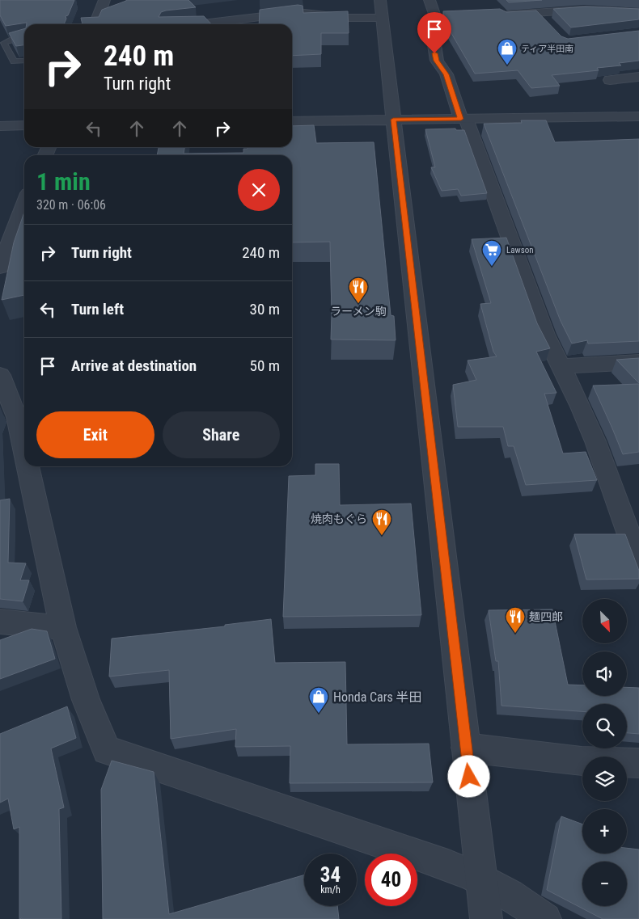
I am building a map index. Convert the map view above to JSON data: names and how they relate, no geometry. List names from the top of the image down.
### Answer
{
  "places": {
    "shop": ["ティア半田南", "Honda Cars 半田"],
    "supermarket": ["Lawson"],
    "restaurant": ["ラーメン駒", "焼肉もぐら", "麺四郎"]
  },
  "north": "bottom right",
  "page": {
    "turn": ["240 m", "Turn right"],
    "heading": ["1 min", "320 m · 06:06"],
    "list": [
      {
        "name": "Turn right",
        "value": "240 m"
      },
      {
        "name": "Turn left",
        "value": "30 m"
      },
      {
        "name": "Arrive at destination",
        "value": "50 m"
      }
    ],
    "buttons": ["Exit", "Share"],
    "map_buttons": ["+", "−"],
    "speed": "34 km/h",
    "limit": "40"
  }
}
